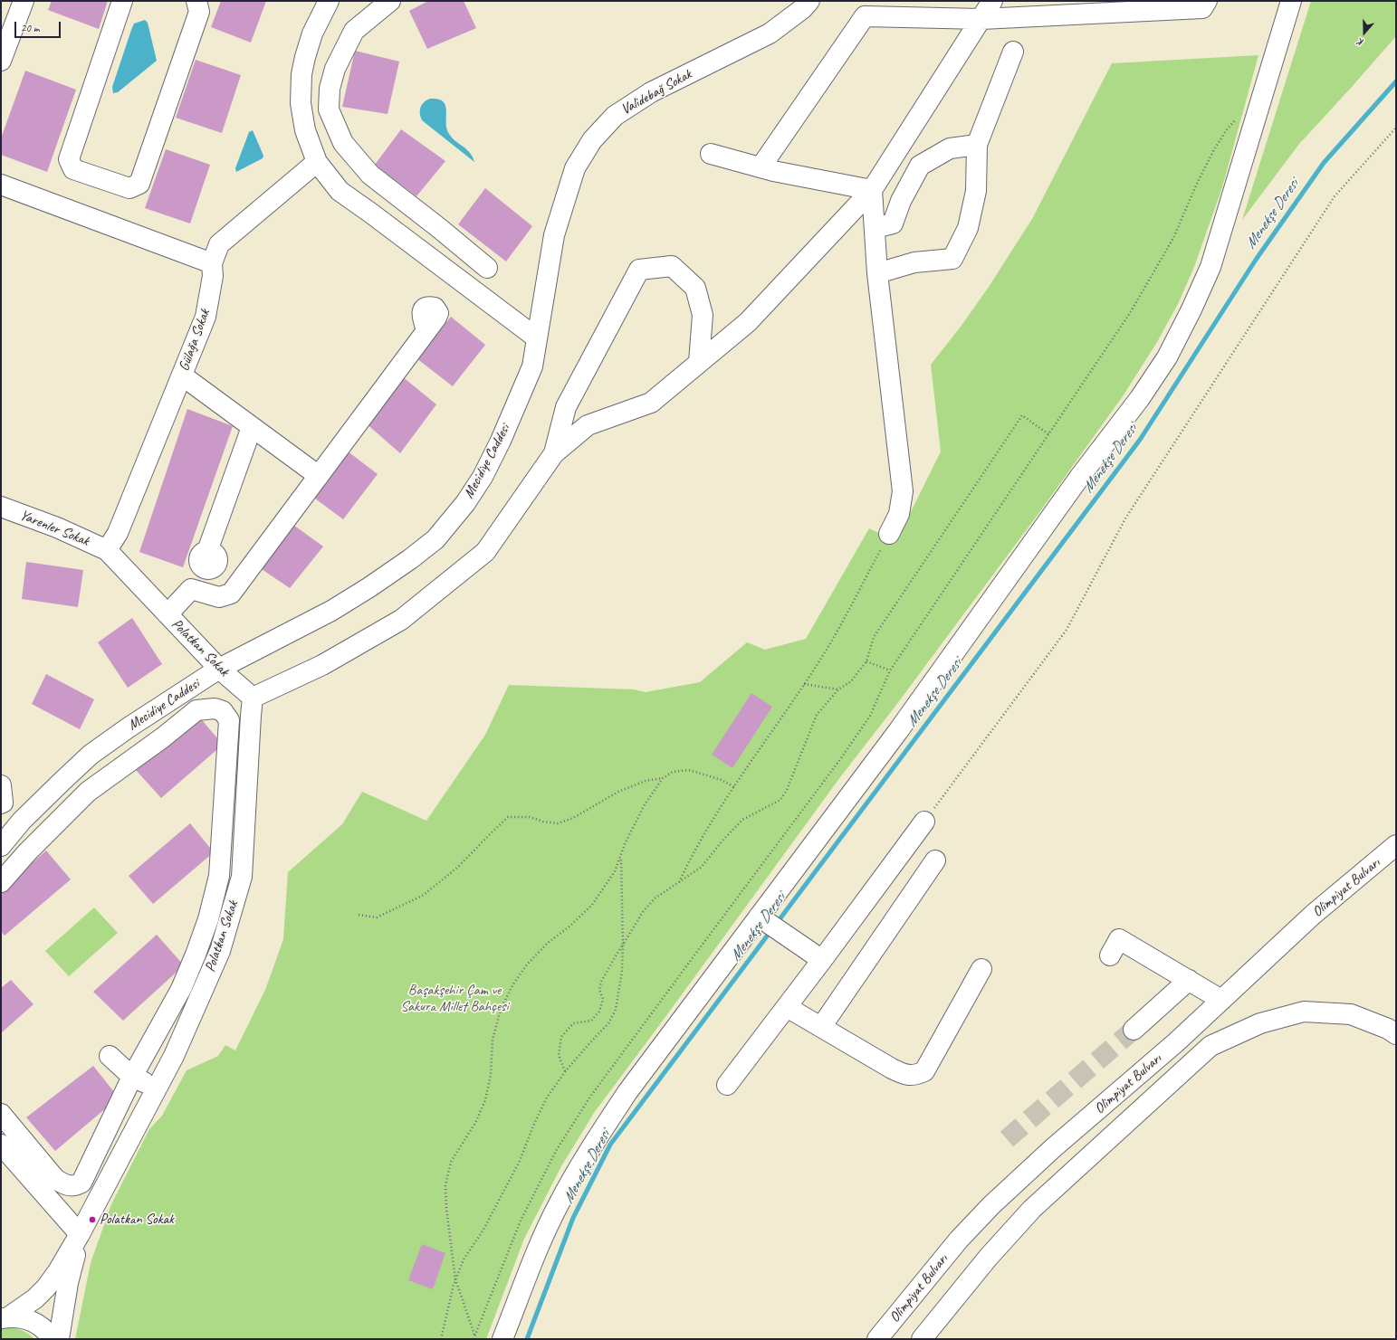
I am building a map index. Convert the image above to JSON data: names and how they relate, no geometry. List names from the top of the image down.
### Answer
{
  "streets": {
    "street": [
      "Validebağ Sokak",
      "Gülağa Sokak",
      "Mecidiye Caddesi",
      "Yarenler Sokak",
      "Polatkan Sokak",
      "Olimpiyat Bulvarı"
    ]
  },
  "crossings": [
    ["Validebağ Sokak", "Mecidiye Caddesi"],
    ["Gülağa Sokak", "Yarenler Sokak"],
    ["Gülağa Sokak", "Polatkan Sokak"],
    ["Mecidiye Caddesi", "Polatkan Sokak"],
    ["Yarenler Sokak", "Polatkan Sokak"]
  ],
  "water": ["Menekşe Deresi"],
  "parks": ["Başakşehir Çam ve Sakura Millet Bahçesi"],
  "places": ["Polatkan Sokak"],
  "scale_bar": "20 m",
  "north": "bottom"
}
